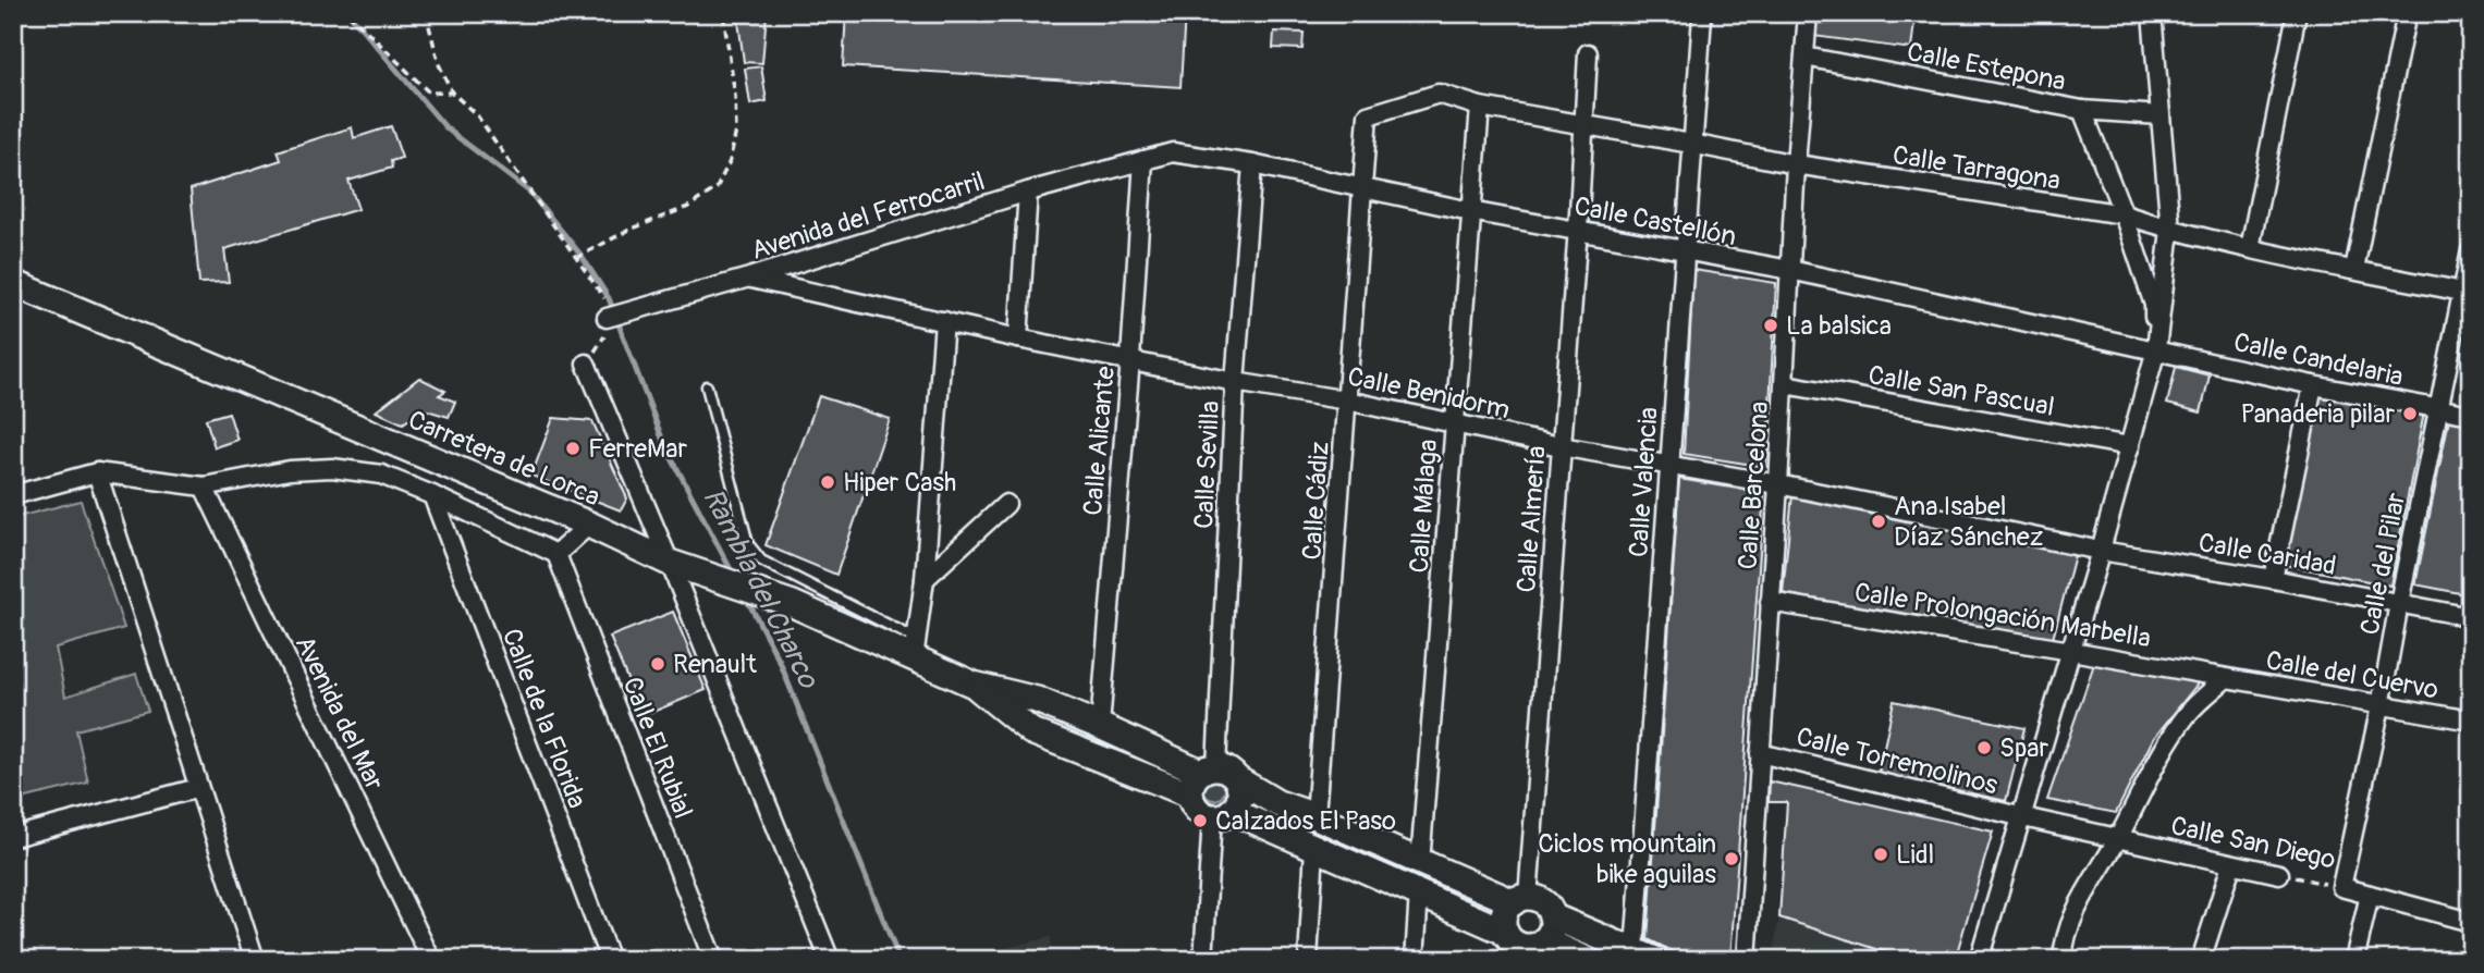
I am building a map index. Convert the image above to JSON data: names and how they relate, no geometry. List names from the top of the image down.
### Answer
{
  "streets": {
    "main road": ["Carretera de Lorca"],
    "street": [
      "Calle Estepona",
      "Calle Tarragona",
      "Avenida del Ferrocarril",
      "Calle Castellón",
      "Calle Candelaria",
      "Calle San Pascual",
      "Calle Benidorm",
      "Calle Alicante",
      "Calle Sevilla",
      "Calle Valencia",
      "Calle Barcelona",
      "Calle Cádiz",
      "Calle Málaga",
      "Calle Almería",
      "Calle Caridad",
      "Calle del Pilar",
      "Calle Prolongación Marbella",
      "Calle del Cuervo",
      "Avenida del Mar",
      "Calle de la Florida",
      "Calle El Rubial",
      "Calle Torremolinos",
      "Calle San Diego"
    ]
  },
  "crossings": [
    ["Calle Estepona", "Calle Barcelona"],
    ["Calle Tarragona", "Calle Castellón"],
    ["Calle Tarragona", "Calle Valencia"],
    ["Calle Tarragona", "Calle Barcelona"],
    ["Calle Tarragona", "Calle Cádiz"],
    ["Calle Tarragona", "Calle Málaga"],
    ["Calle Tarragona", "Calle Almería"],
    ["Calle Tarragona", "Calle del Pilar"],
    ["Avenida del Ferrocarril", "Calle Castellón"],
    ["Avenida del Ferrocarril", "Calle Benidorm"],
    ["Avenida del Ferrocarril", "Calle Alicante"],
    ["Calle Castellón", "Calle Candelaria"],
    ["Calle Castellón", "Calle Alicante"],
    ["Calle Castellón", "Calle Sevilla"],
    ["Calle Castellón", "Calle Valencia"],
    ["Calle Castellón", "Calle Barcelona"],
    ["Calle Castellón", "Calle Cádiz"],
    ["Calle Castellón", "Calle Málaga"],
    ["Calle Castellón", "Calle Almería"],
    ["Calle Candelaria", "Calle del Pilar"],
    ["Calle San Pascual", "Calle Barcelona"],
    ["Calle Benidorm", "Calle Alicante"],
    ["Calle Benidorm", "Calle Sevilla"],
    ["Calle Benidorm", "Calle Valencia"],
    ["Calle Benidorm", "Calle Barcelona"],
    ["Calle Benidorm", "Calle Cádiz"],
    ["Calle Benidorm", "Calle Málaga"],
    ["Calle Benidorm", "Calle Almería"],
    ["Calle Benidorm", "Calle Caridad"],
    ["Calle Alicante", "Carretera de Lorca"],
    ["Carretera de Lorca", "Calle Sevilla"],
    ["Carretera de Lorca", "Calle Valencia"],
    ["Carretera de Lorca", "Calle Cádiz"],
    ["Carretera de Lorca", "Calle Málaga"],
    ["Carretera de Lorca", "Calle Almería"],
    ["Calle Barcelona", "Calle Prolongación Marbella"],
    ["Calle Barcelona", "Calle Torremolinos"],
    ["Calle Caridad", "Calle del Pilar"],
    ["Calle del Pilar", "Calle del Cuervo"],
    ["Calle del Pilar", "Calle San Diego"],
    ["Calle Prolongación Marbella", "Calle del Cuervo"],
    ["Calle Torremolinos", "Calle San Diego"]
  ],
  "water": ["Rambla del Charco"],
  "places": [
    "La balsica",
    "Panaderia pilar",
    "FerreMar",
    "Hiper Cash",
    "Ana Isabel Díaz Sánchez",
    "Renault",
    "Spar",
    "Calzados El Paso",
    "Lidl",
    "Ciclos mountain bike aguilas"
  ]
}
